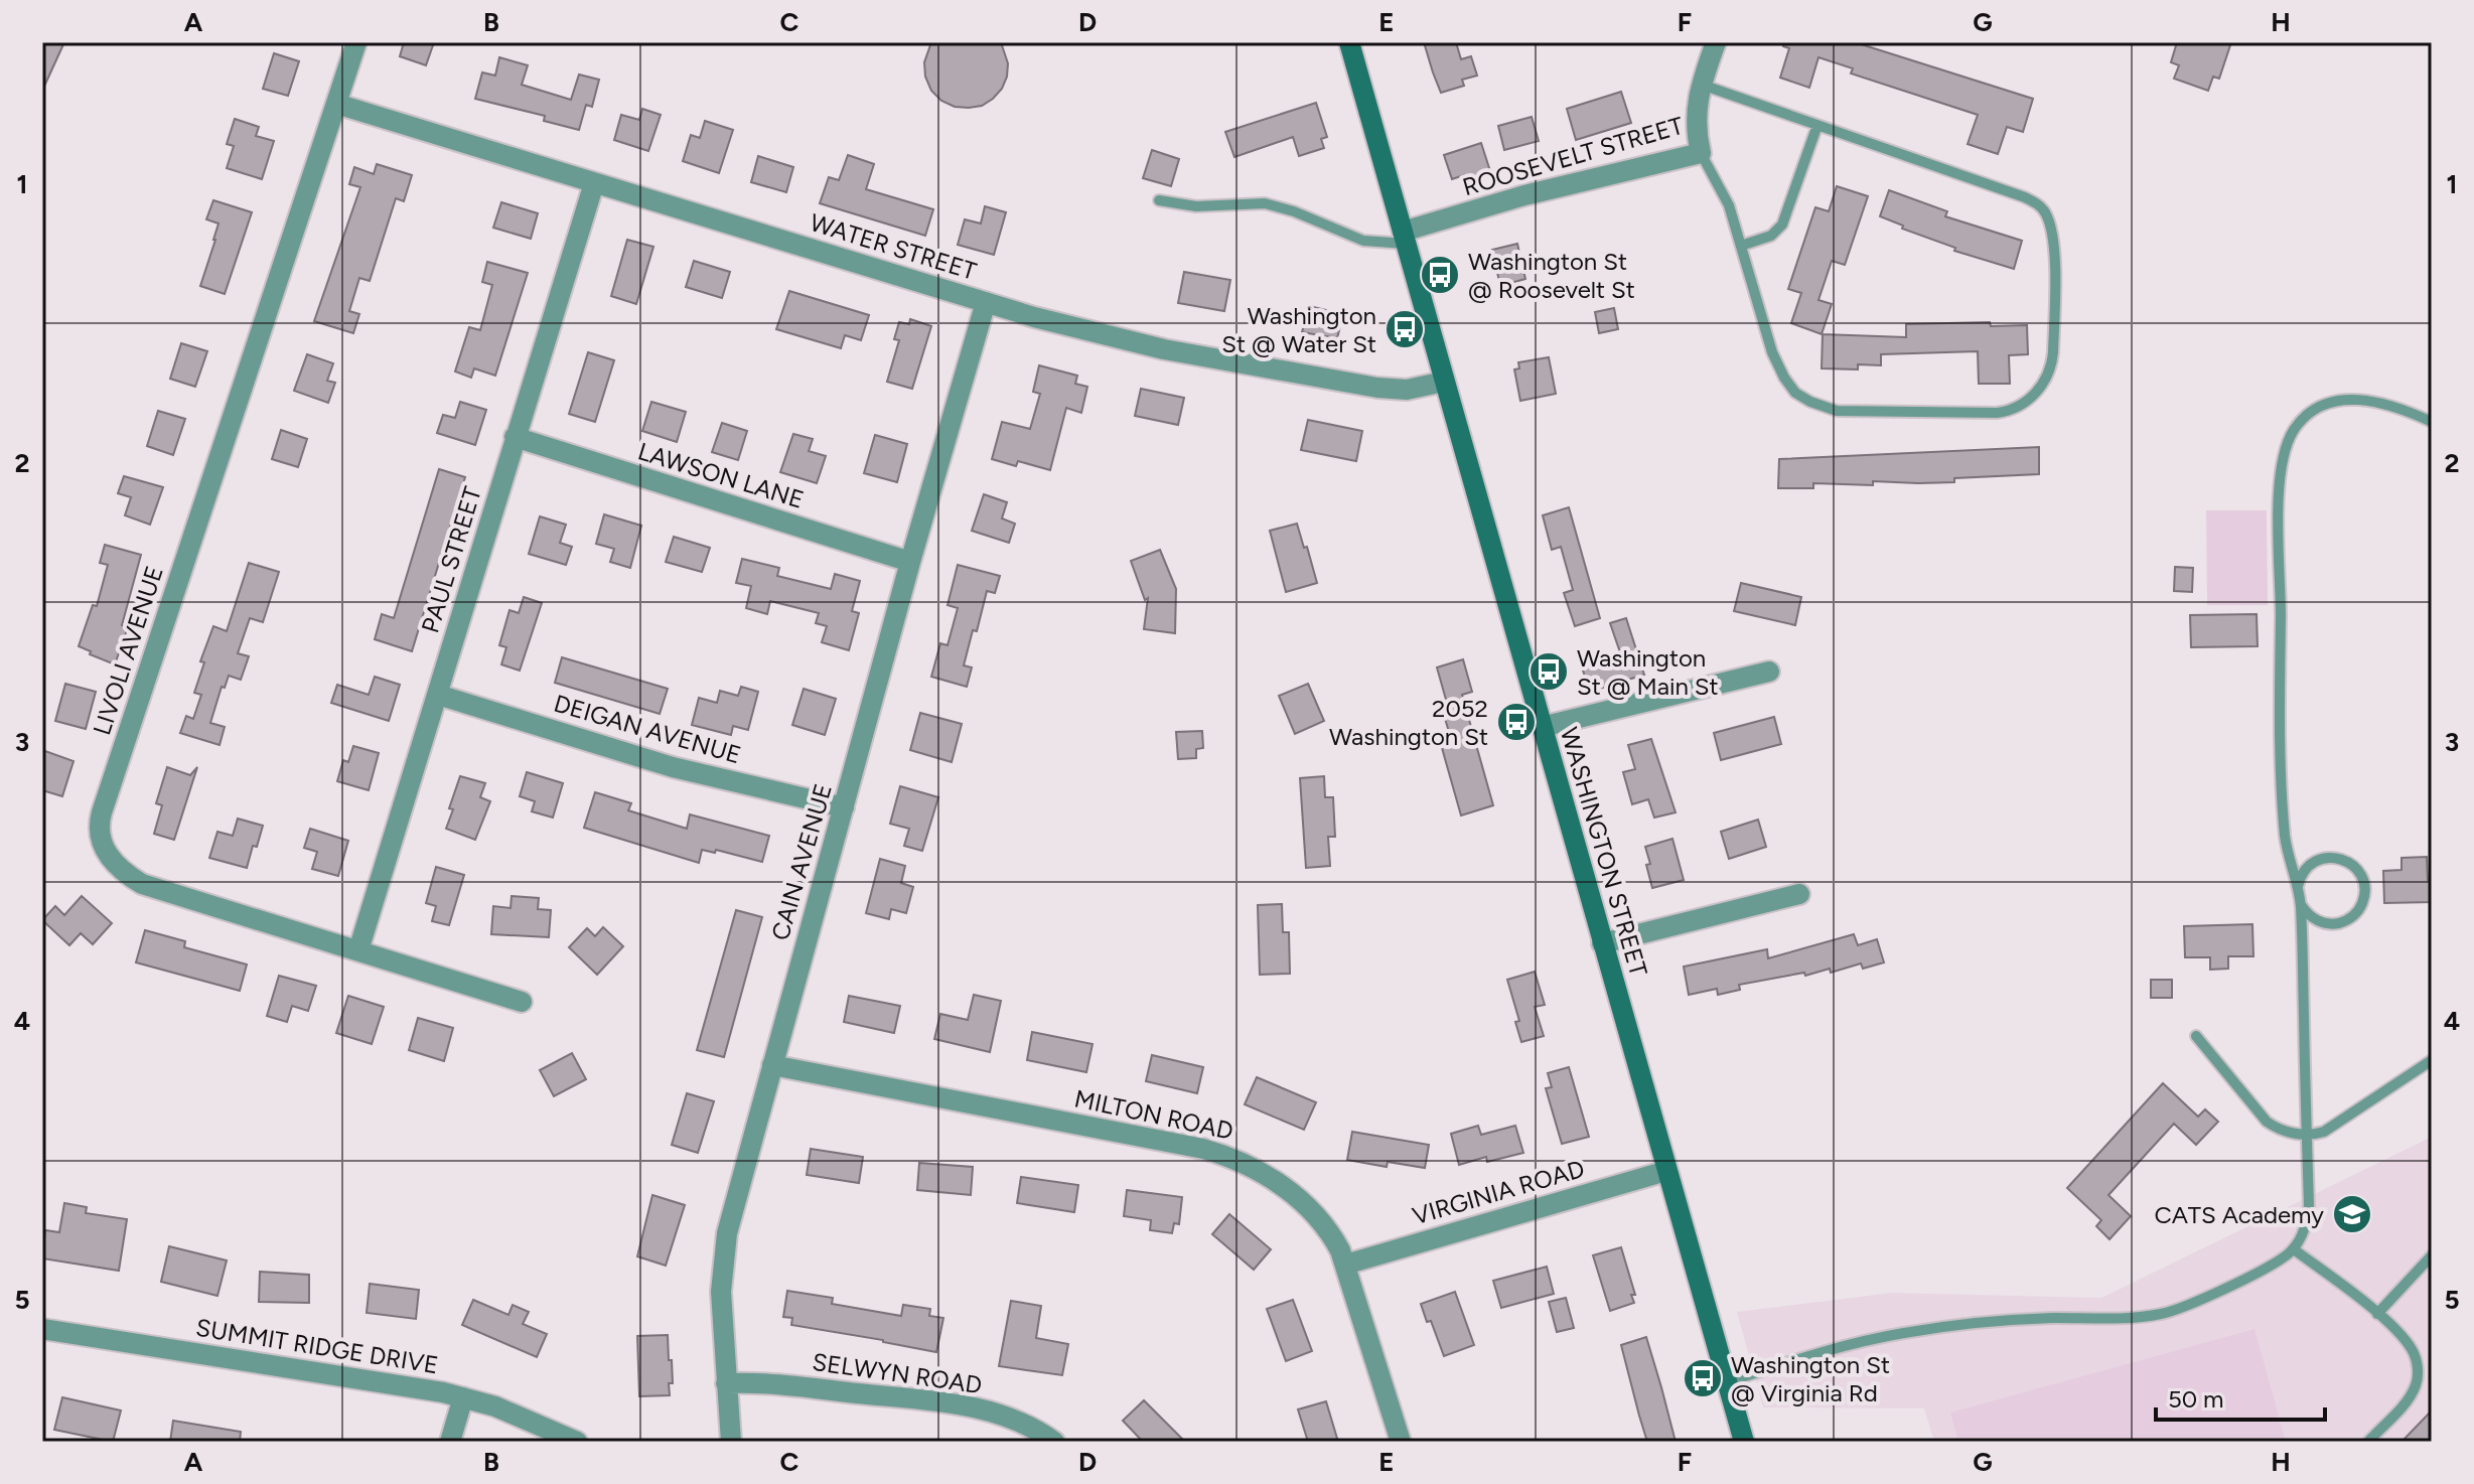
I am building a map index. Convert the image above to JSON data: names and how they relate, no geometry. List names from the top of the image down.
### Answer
{
  "streets": {
    "main road": ["WASHINGTON STREET"],
    "street": [
      "ROOSEVELT STREET",
      "WATER STREET",
      "LAWSON LANE",
      "PAUL STREET",
      "LIVOLI AVENUE",
      "DEIGAN AVENUE",
      "CAIN AVENUE",
      "MILTON ROAD",
      "VIRGINIA ROAD",
      "SUMMIT RIDGE DRIVE",
      "SELWYN ROAD"
    ]
  },
  "crossings": [
    ["ROOSEVELT STREET", "WASHINGTON STREET"],
    ["WATER STREET", "PAUL STREET"],
    ["WATER STREET", "LIVOLI AVENUE"],
    ["WATER STREET", "WASHINGTON STREET"],
    ["WATER STREET", "CAIN AVENUE"],
    ["LAWSON LANE", "PAUL STREET"],
    ["LAWSON LANE", "CAIN AVENUE"],
    ["PAUL STREET", "LIVOLI AVENUE"],
    ["PAUL STREET", "DEIGAN AVENUE"],
    ["DEIGAN AVENUE", "CAIN AVENUE"],
    ["WASHINGTON STREET", "VIRGINIA ROAD"],
    ["CAIN AVENUE", "MILTON ROAD"],
    ["CAIN AVENUE", "SELWYN ROAD"],
    ["MILTON ROAD", "VIRGINIA ROAD"]
  ],
  "places": {
    "bus stop": [
      "Washington St @ Roosevelt St",
      "Washington St @ Water St",
      "Washington St @ Main St",
      "2052 Washington St",
      "Washington St @ Virginia Rd"
    ],
    "school or university": ["CATS Academy"]
  },
  "scale_bar": "50 m",
  "grid": {
    "columns": [
      "A",
      "B",
      "C",
      "D",
      "E",
      "F",
      "G",
      "H"
    ],
    "rows": [
      "1",
      "2",
      "3",
      "4",
      "5"
    ]
  }
}
